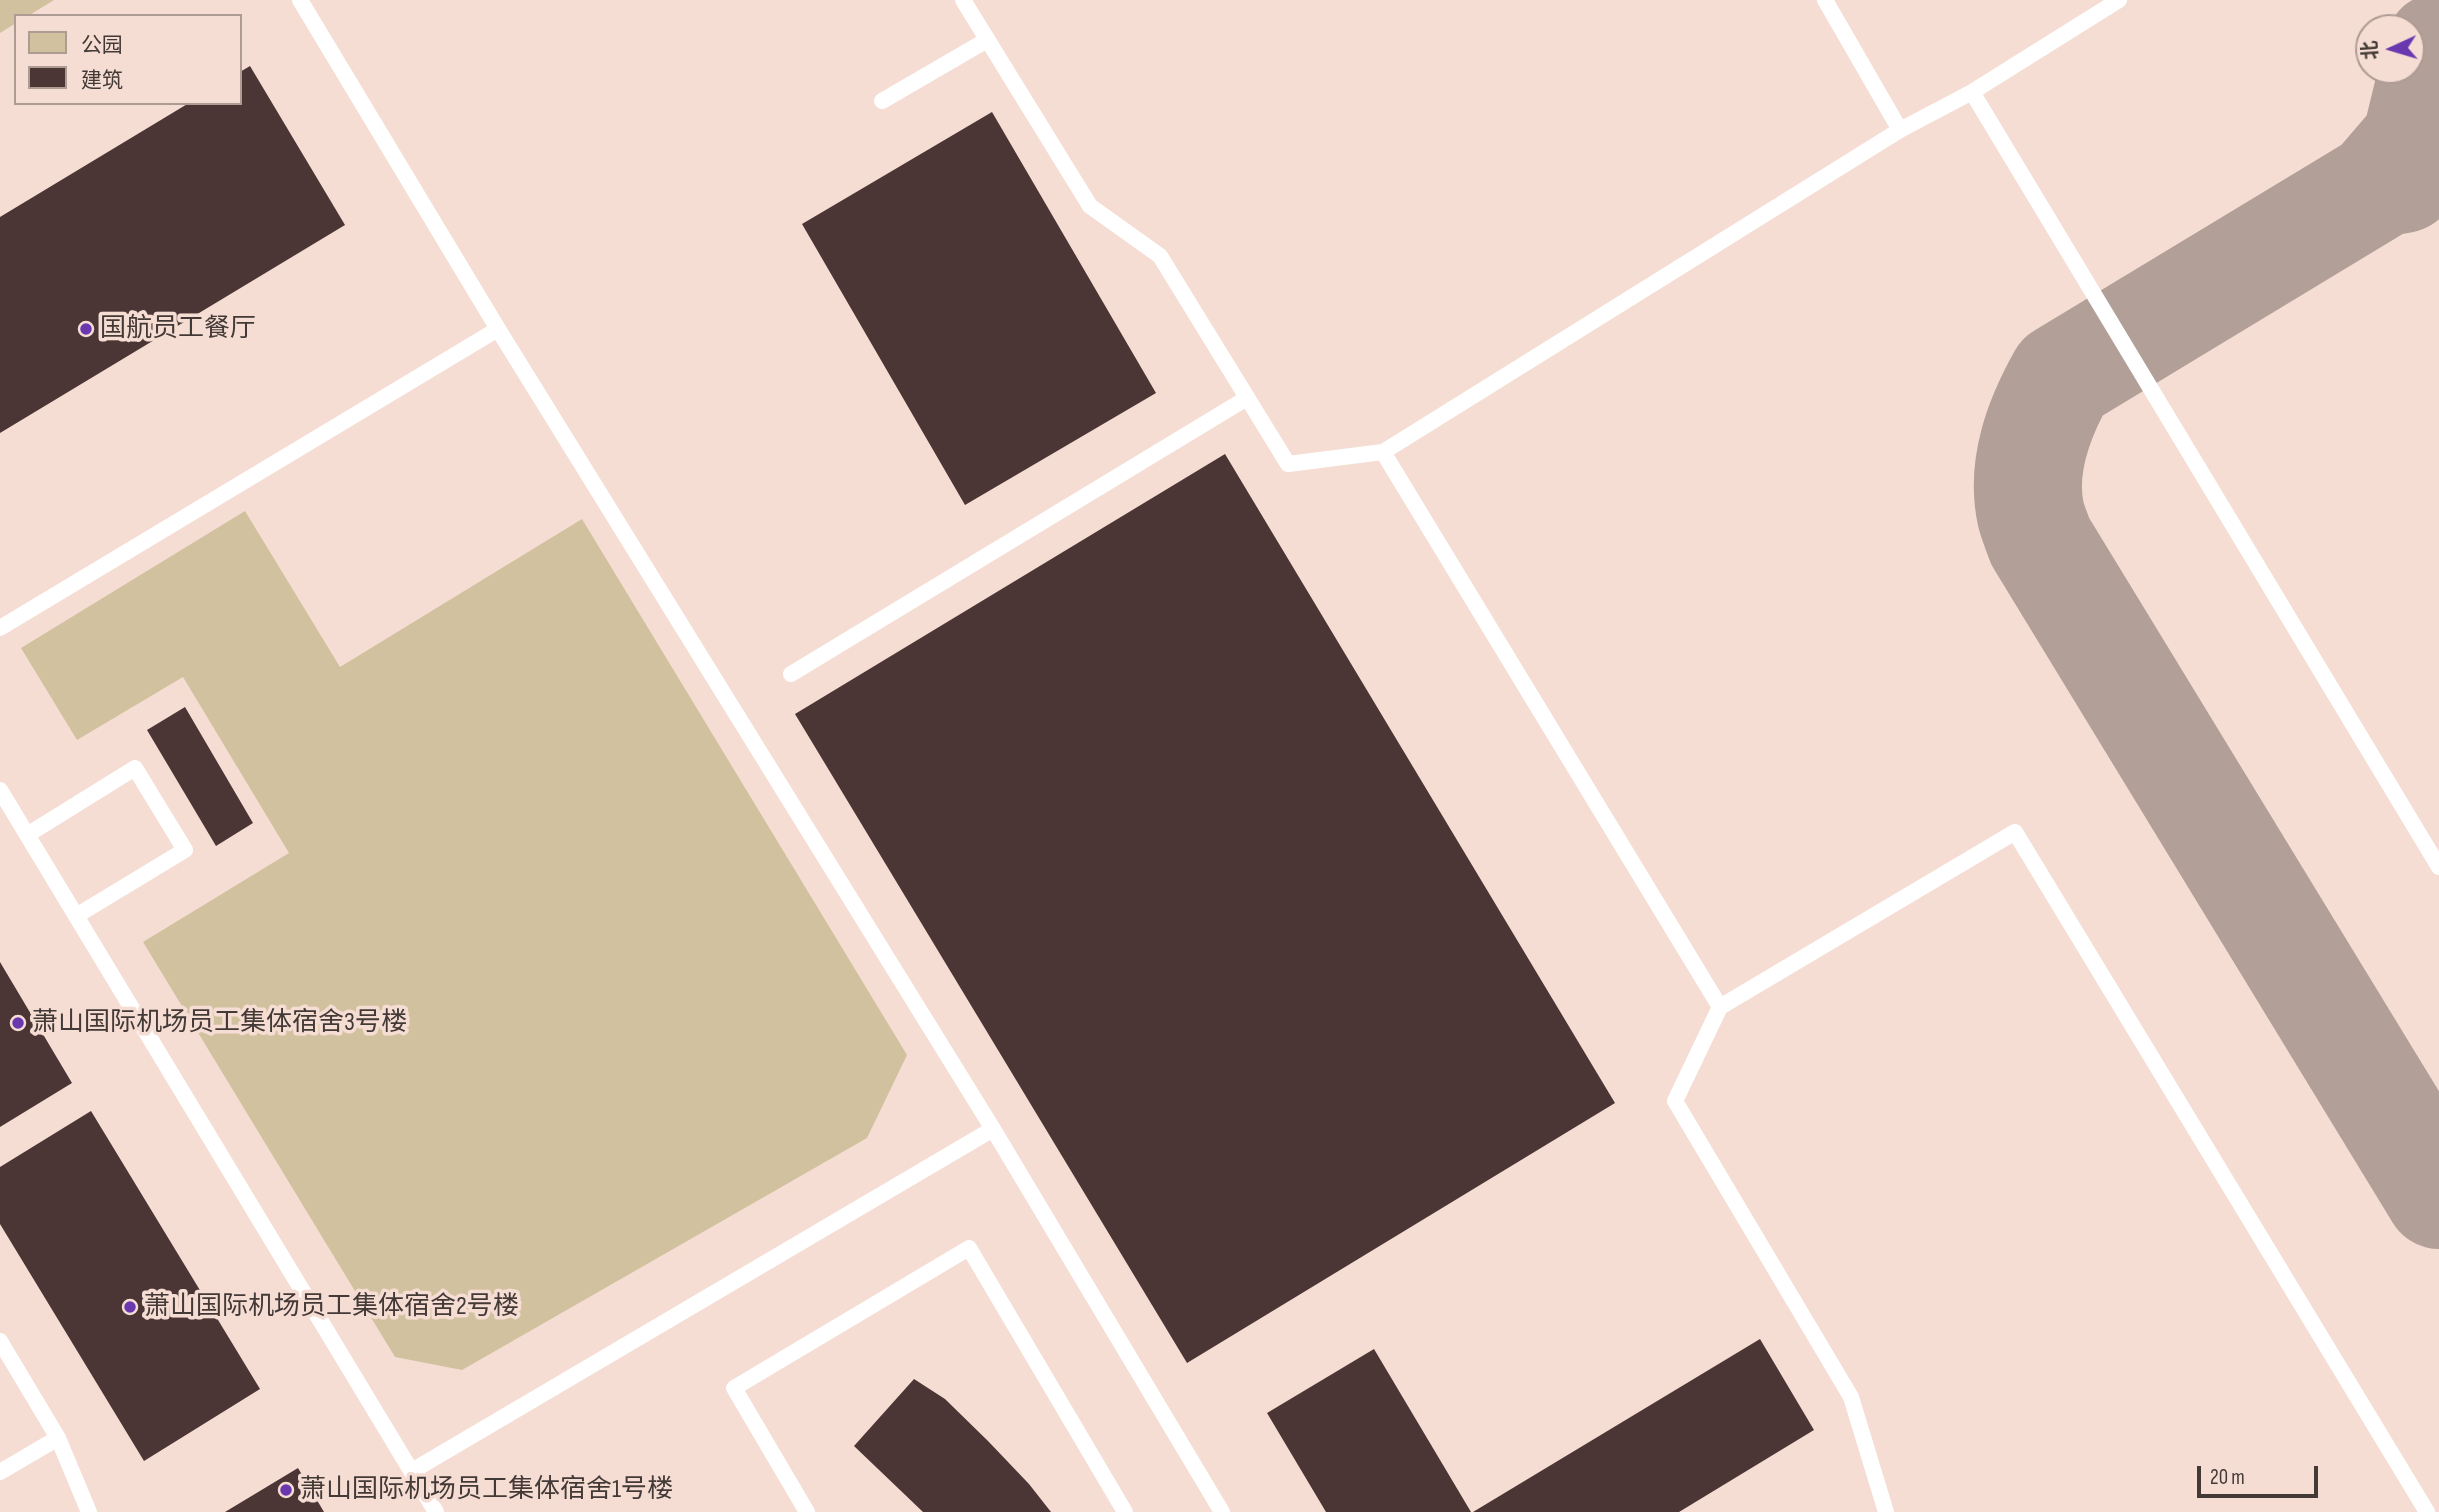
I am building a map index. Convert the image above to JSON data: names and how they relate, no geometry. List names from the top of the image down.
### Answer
{
  "places": [
    "国航员工餐厅",
    "萧山国际机场员工集体宿舍3号楼",
    "萧山国际机场员工集体宿舍2号楼",
    "萧山国际机场员工集体宿舍1号楼"
  ],
  "legend": ["公园", "建筑"],
  "scale_bar": "20 m",
  "north": "left"
}
